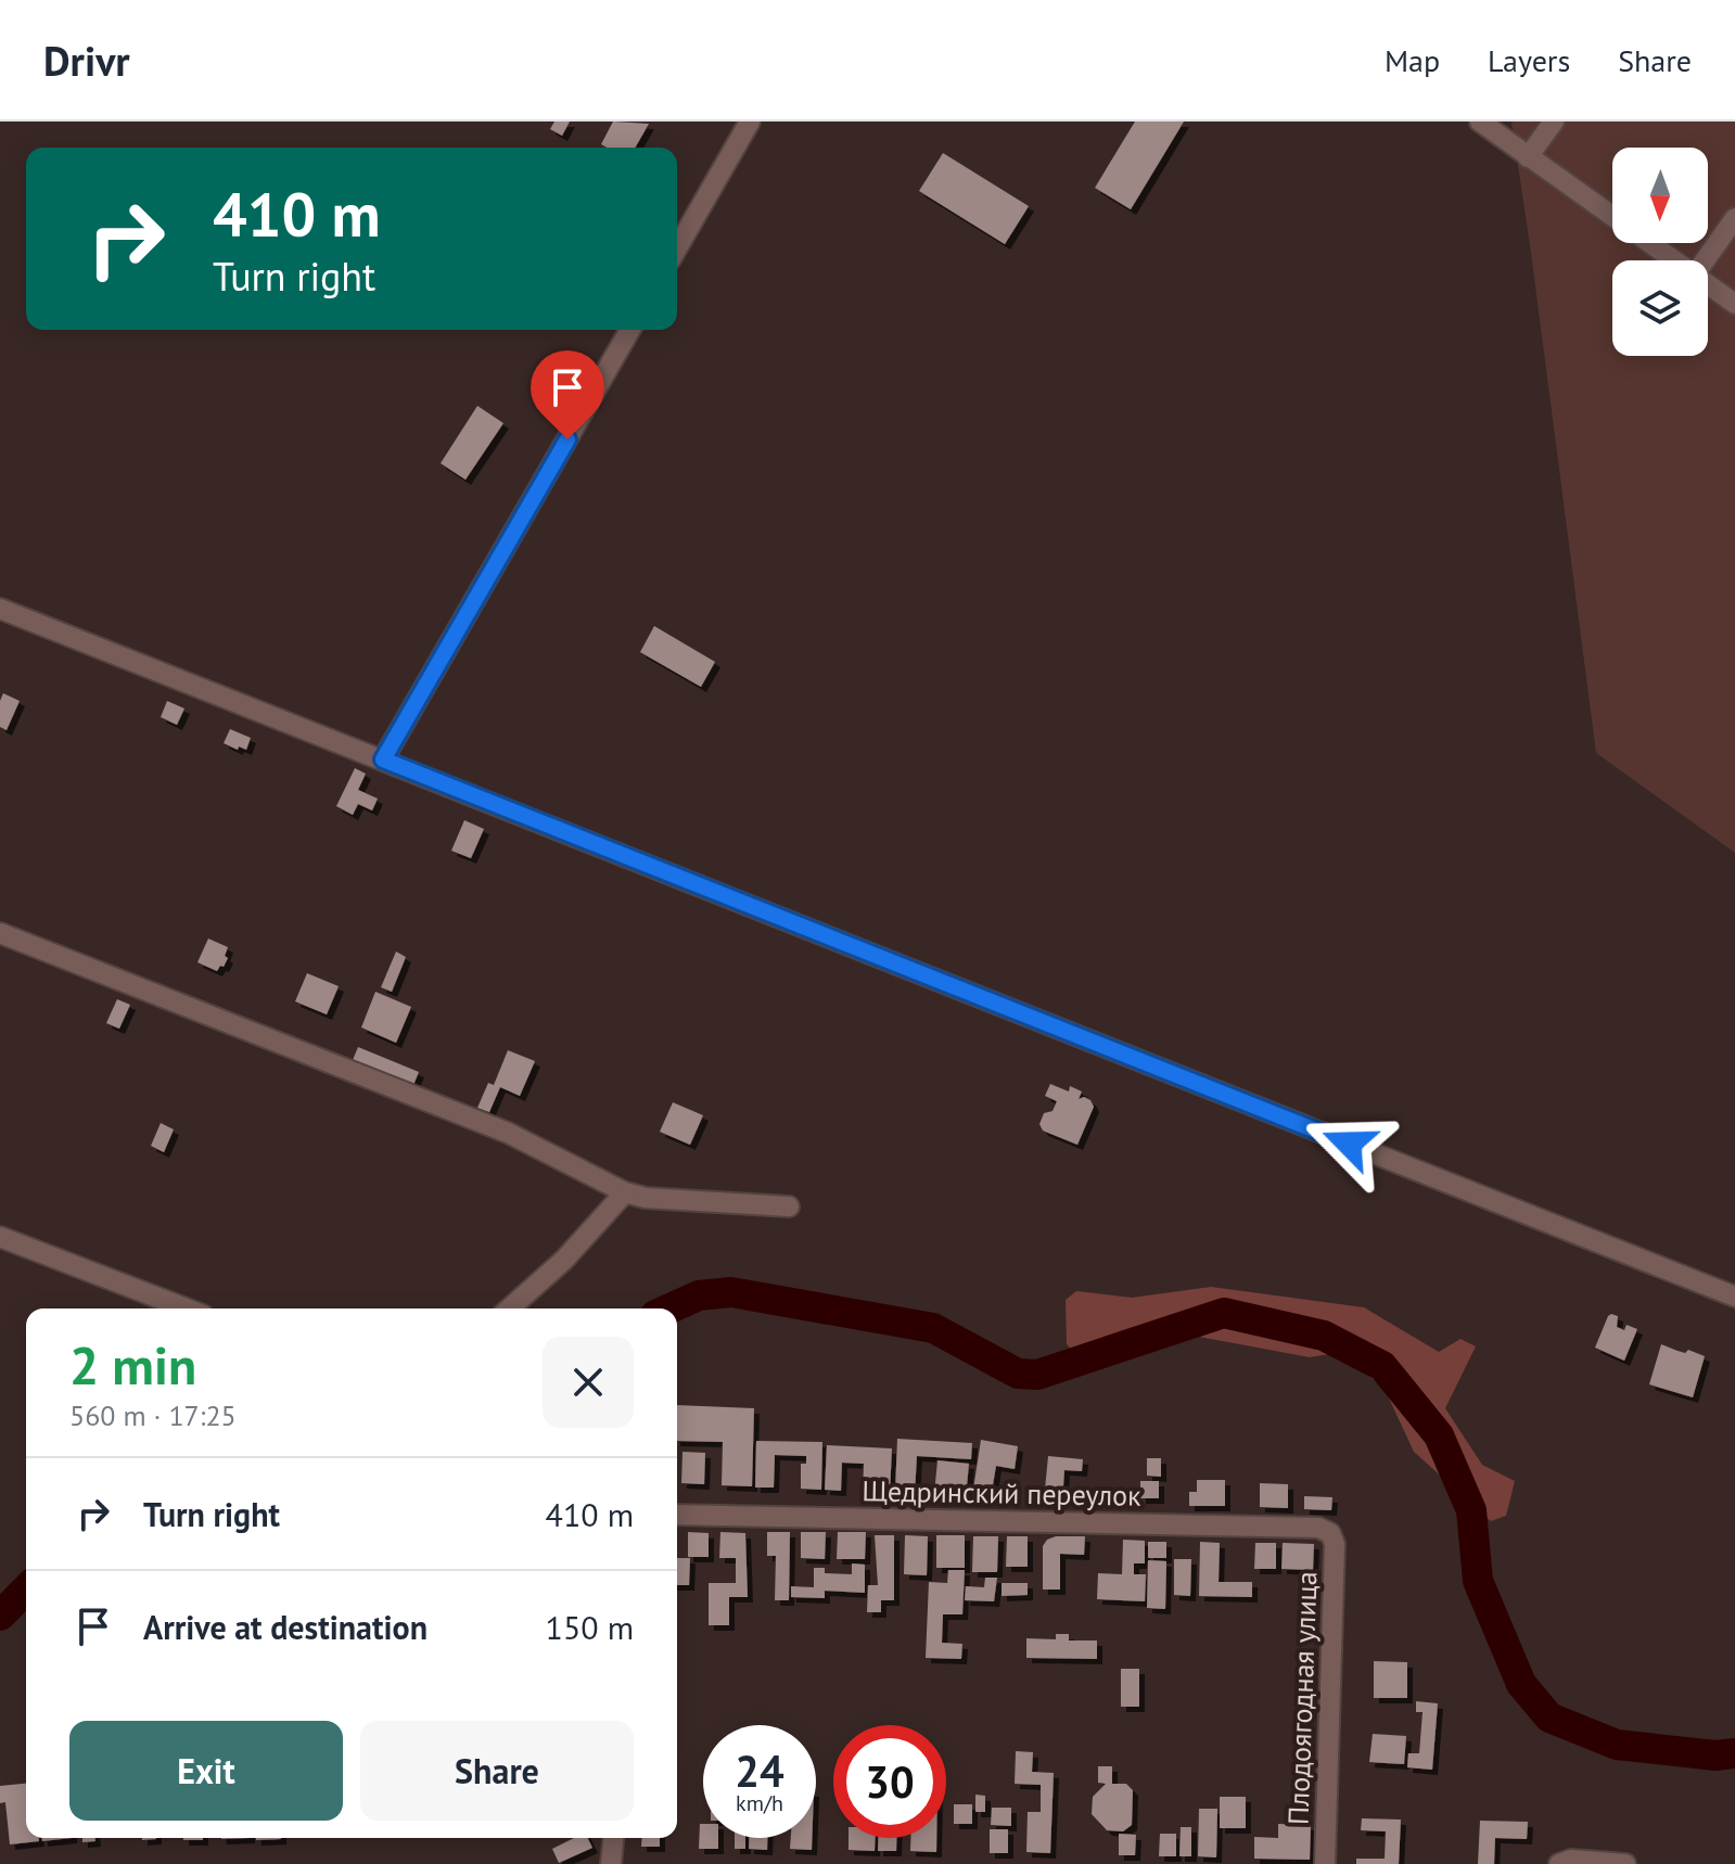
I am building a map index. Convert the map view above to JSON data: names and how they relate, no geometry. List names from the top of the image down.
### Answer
{
  "streets": {
    "street": ["Щедринский переулок", "Плодоягодная улица"]
  },
  "crossings": [
    ["Щедринский переулок", "Плодоягодная улица"]
  ],
  "north": "bottom",
  "page": {
    "header": "Drivr",
    "nav": ["Map", "Layers", "Share"],
    "turn": ["410 m", "Turn right"],
    "heading": ["2 min", "560 m · 17:25"],
    "list": [
      {
        "name": "Turn right",
        "value": "410 m"
      },
      {
        "name": "Arrive at destination",
        "value": "150 m"
      }
    ],
    "buttons": ["Exit", "Share"],
    "speed": "24 km/h",
    "limit": "30"
  }
}
